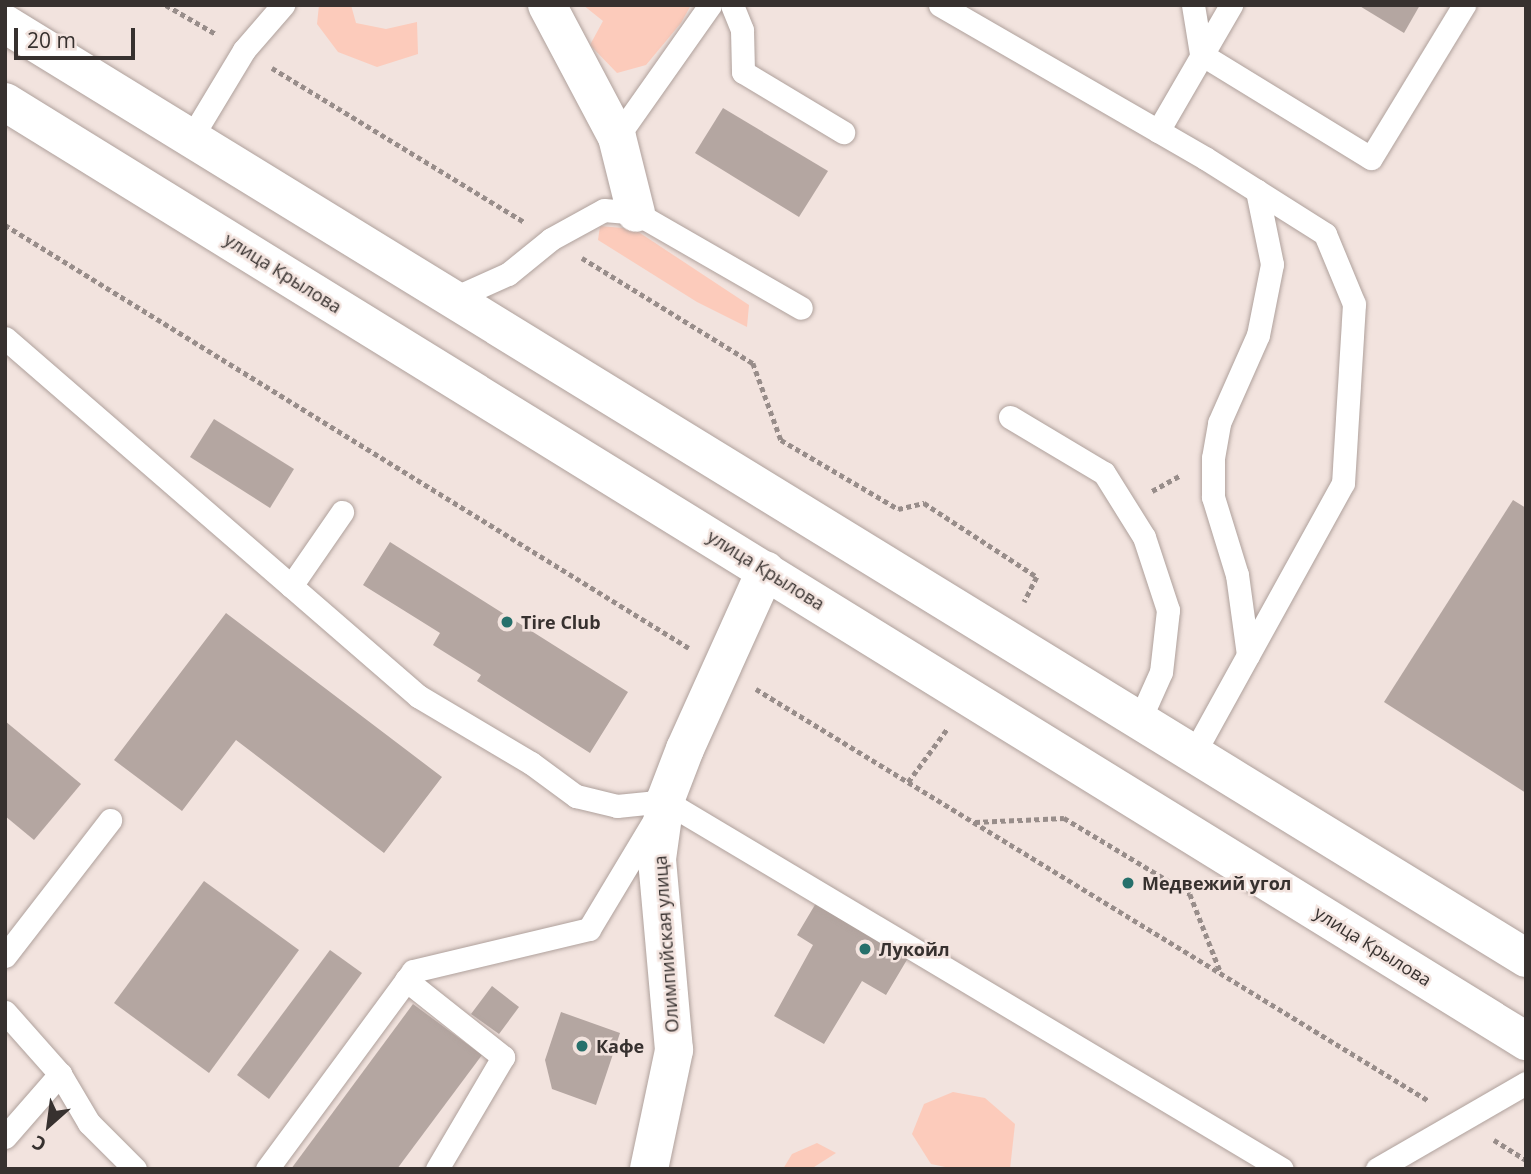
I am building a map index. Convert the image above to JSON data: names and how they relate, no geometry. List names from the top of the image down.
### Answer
{
  "streets": {
    "main road": ["улица Крылова", "Олимпийская улица"]
  },
  "crossings": [
    ["улица Крылова", "Олимпийская улица"]
  ],
  "places": [
    "Tire Club",
    "Медвежий угол",
    "Лукойл",
    "Кафе"
  ],
  "scale_bar": "20 m",
  "north": "bottom left"
}
